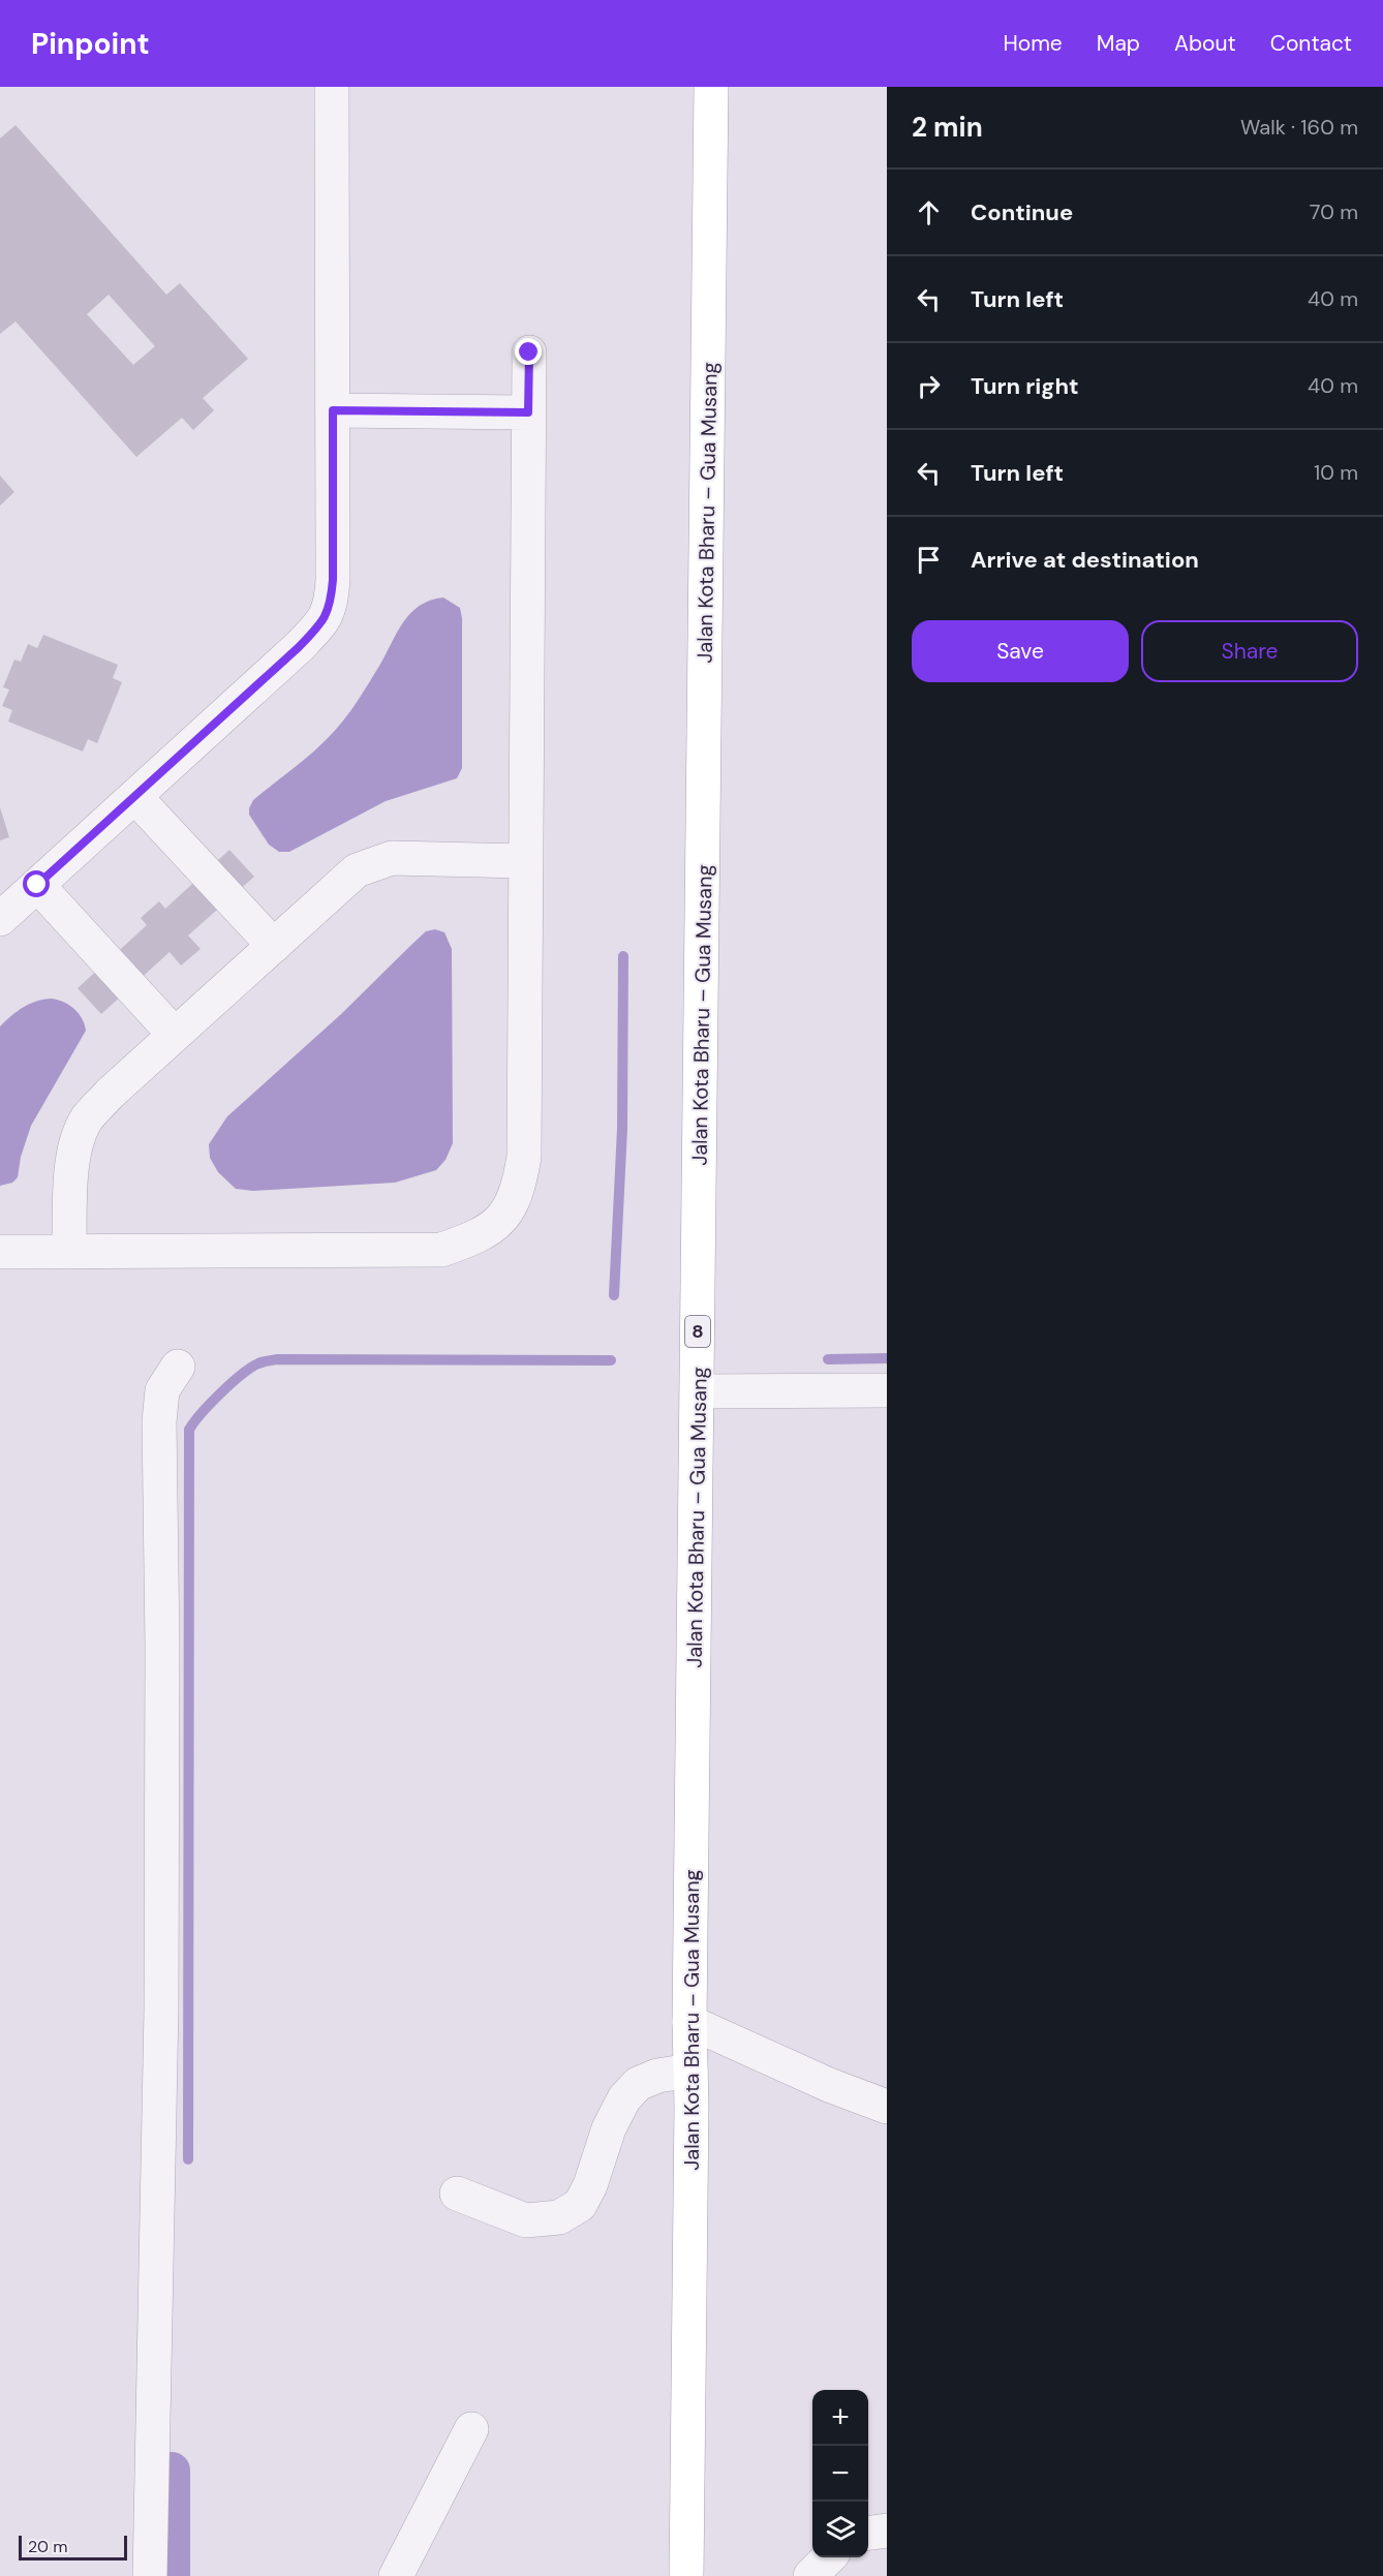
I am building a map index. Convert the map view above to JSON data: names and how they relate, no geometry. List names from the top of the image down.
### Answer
{
  "streets": {
    "main road": ["Jalan Kota Bharu – Gua Musang", "8"]
  },
  "scale_bar": "20 m",
  "page": {
    "header": "Pinpoint",
    "nav": [
      "Home",
      "Map",
      "About",
      "Contact"
    ],
    "heading": ["2 min", "Walk · 160 m"],
    "list": [
      ["Continue", "70 m"],
      ["Turn left", "40 m"],
      ["Turn right", "40 m"],
      ["Turn left", "10 m"],
      "Arrive at destination"
    ],
    "buttons": ["Save", "Share"],
    "map_buttons": ["+", "−"],
    "scale": "20 m"
  }
}
